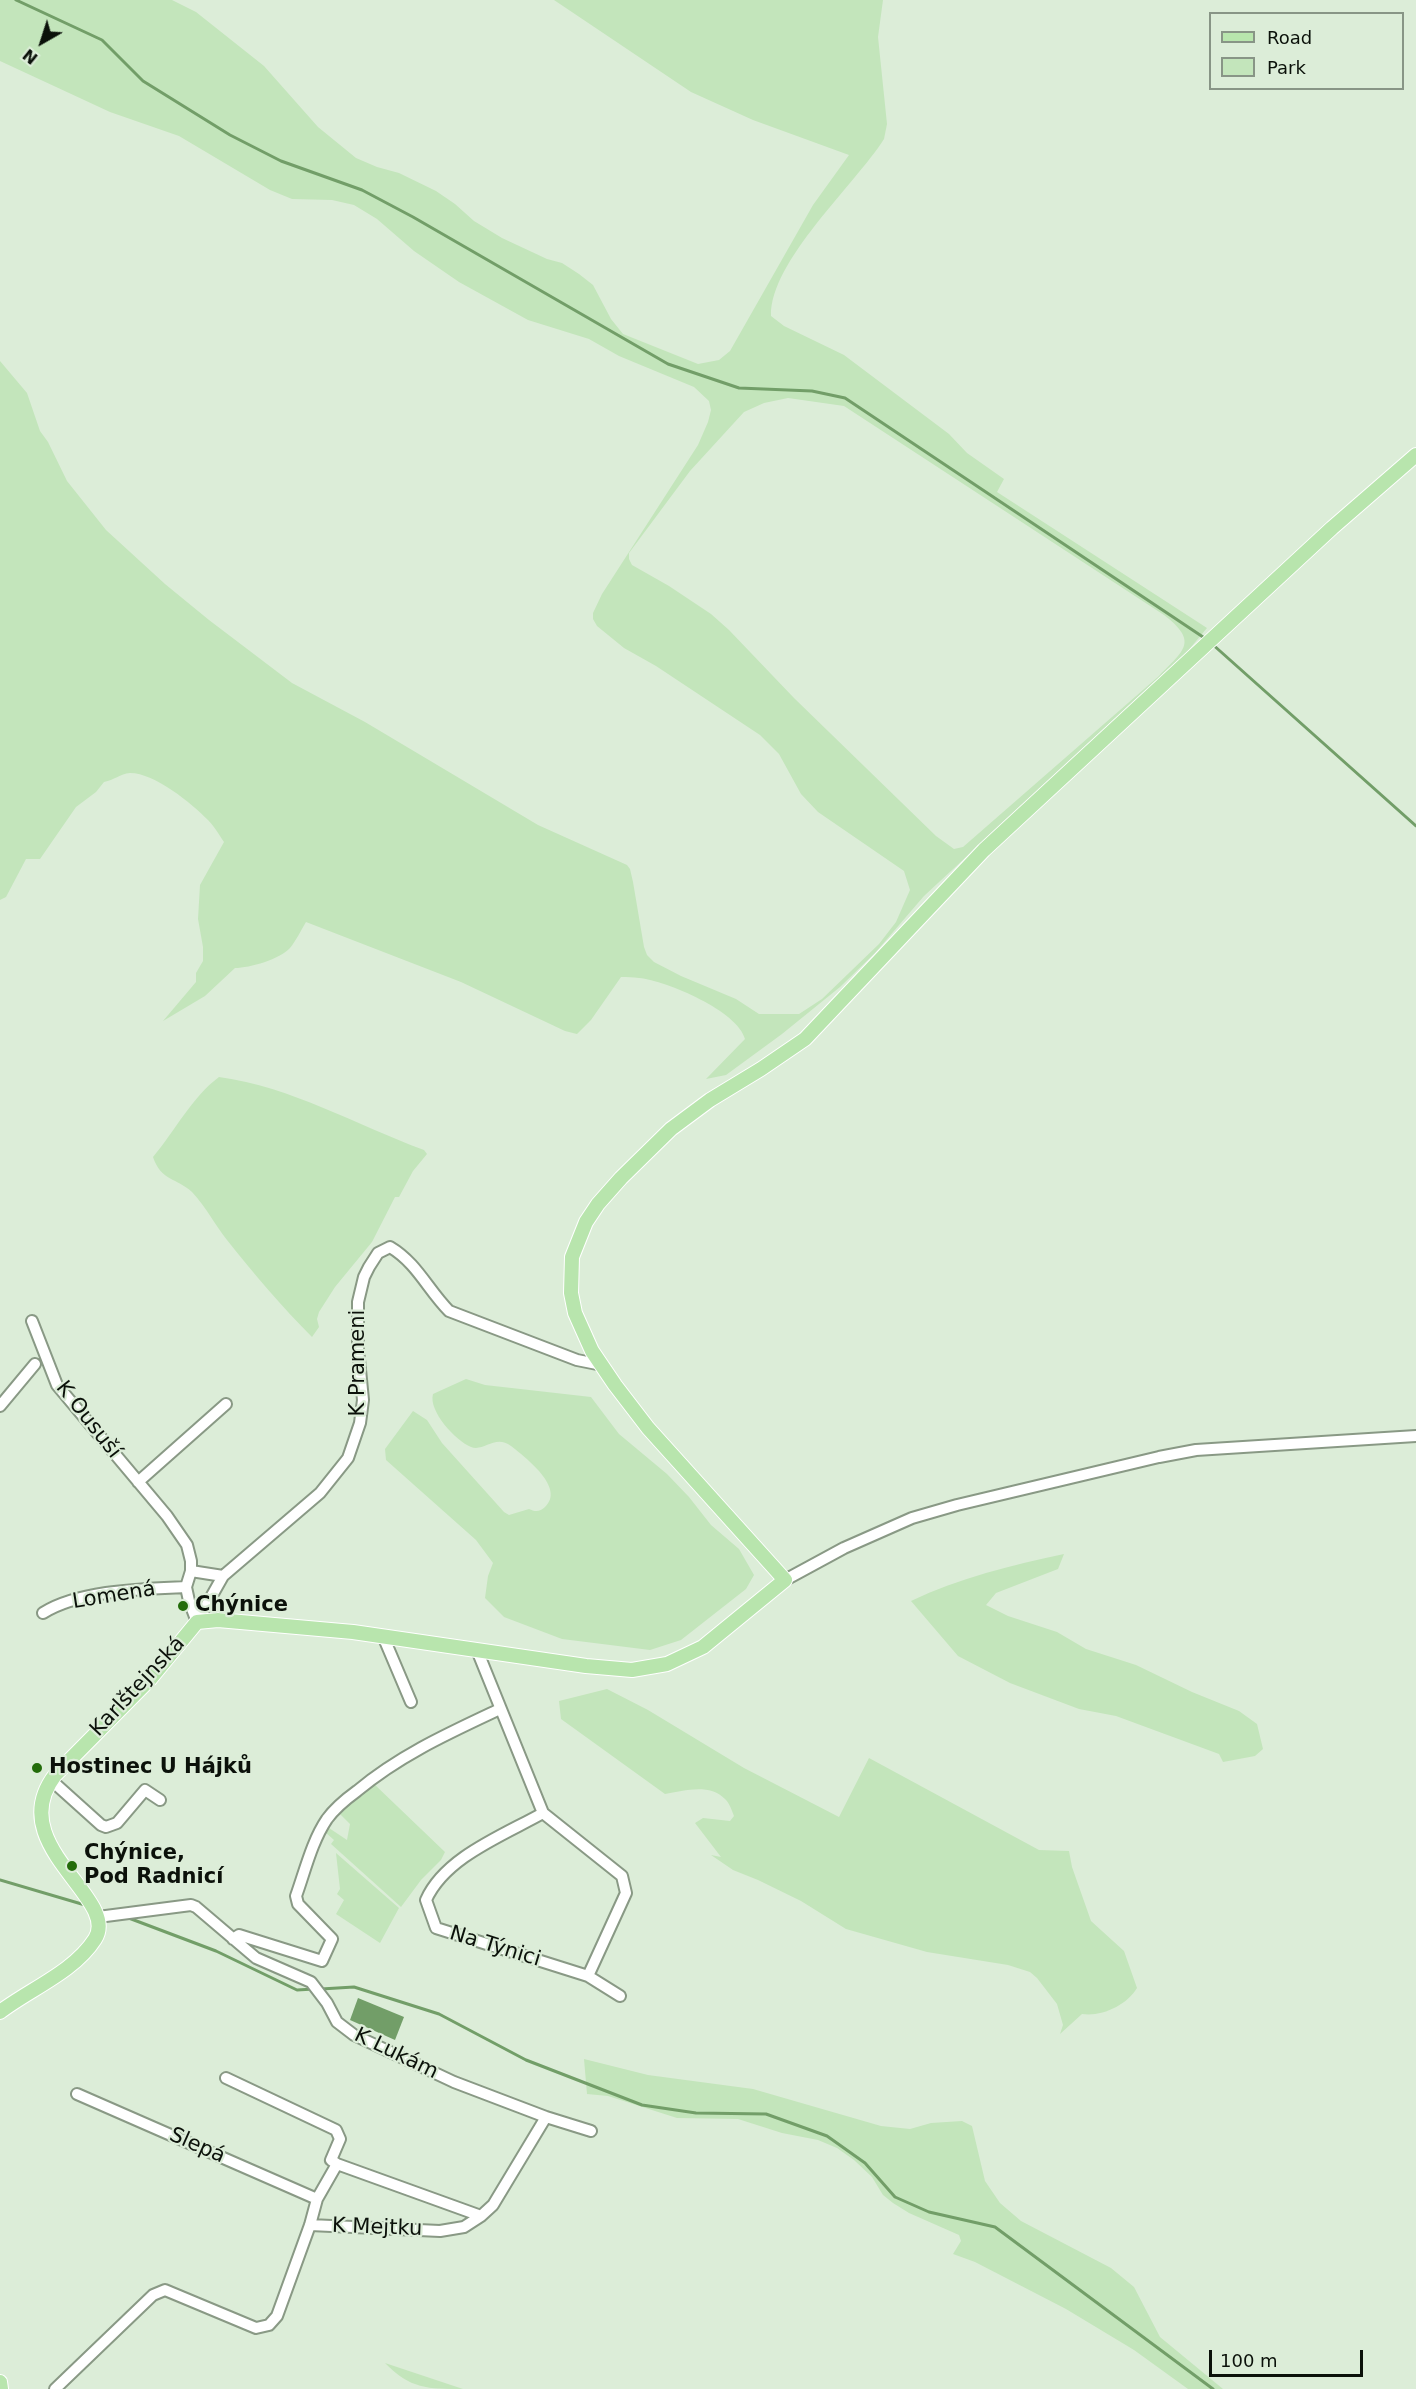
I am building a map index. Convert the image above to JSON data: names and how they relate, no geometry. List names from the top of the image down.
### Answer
{
  "streets": {
    "main road": ["Karlštejnská"],
    "street": [
      "K Prameni",
      "K Ousuší",
      "Lomená",
      "Na Týnici",
      "K Lukám",
      "Slepá",
      "K Mejtku"
    ]
  },
  "crossings": [
    ["Karlštejnská", "K Lukám"],
    ["K Lukám", "K Mejtku"],
    ["Slepá", "K Mejtku"]
  ],
  "places": ["Chýnice", "Hostinec U Hájků", "Chýnice, Pod Radnicí"],
  "legend": ["Road", "Park"],
  "scale_bar": "100 m",
  "north": "bottom left"
}
